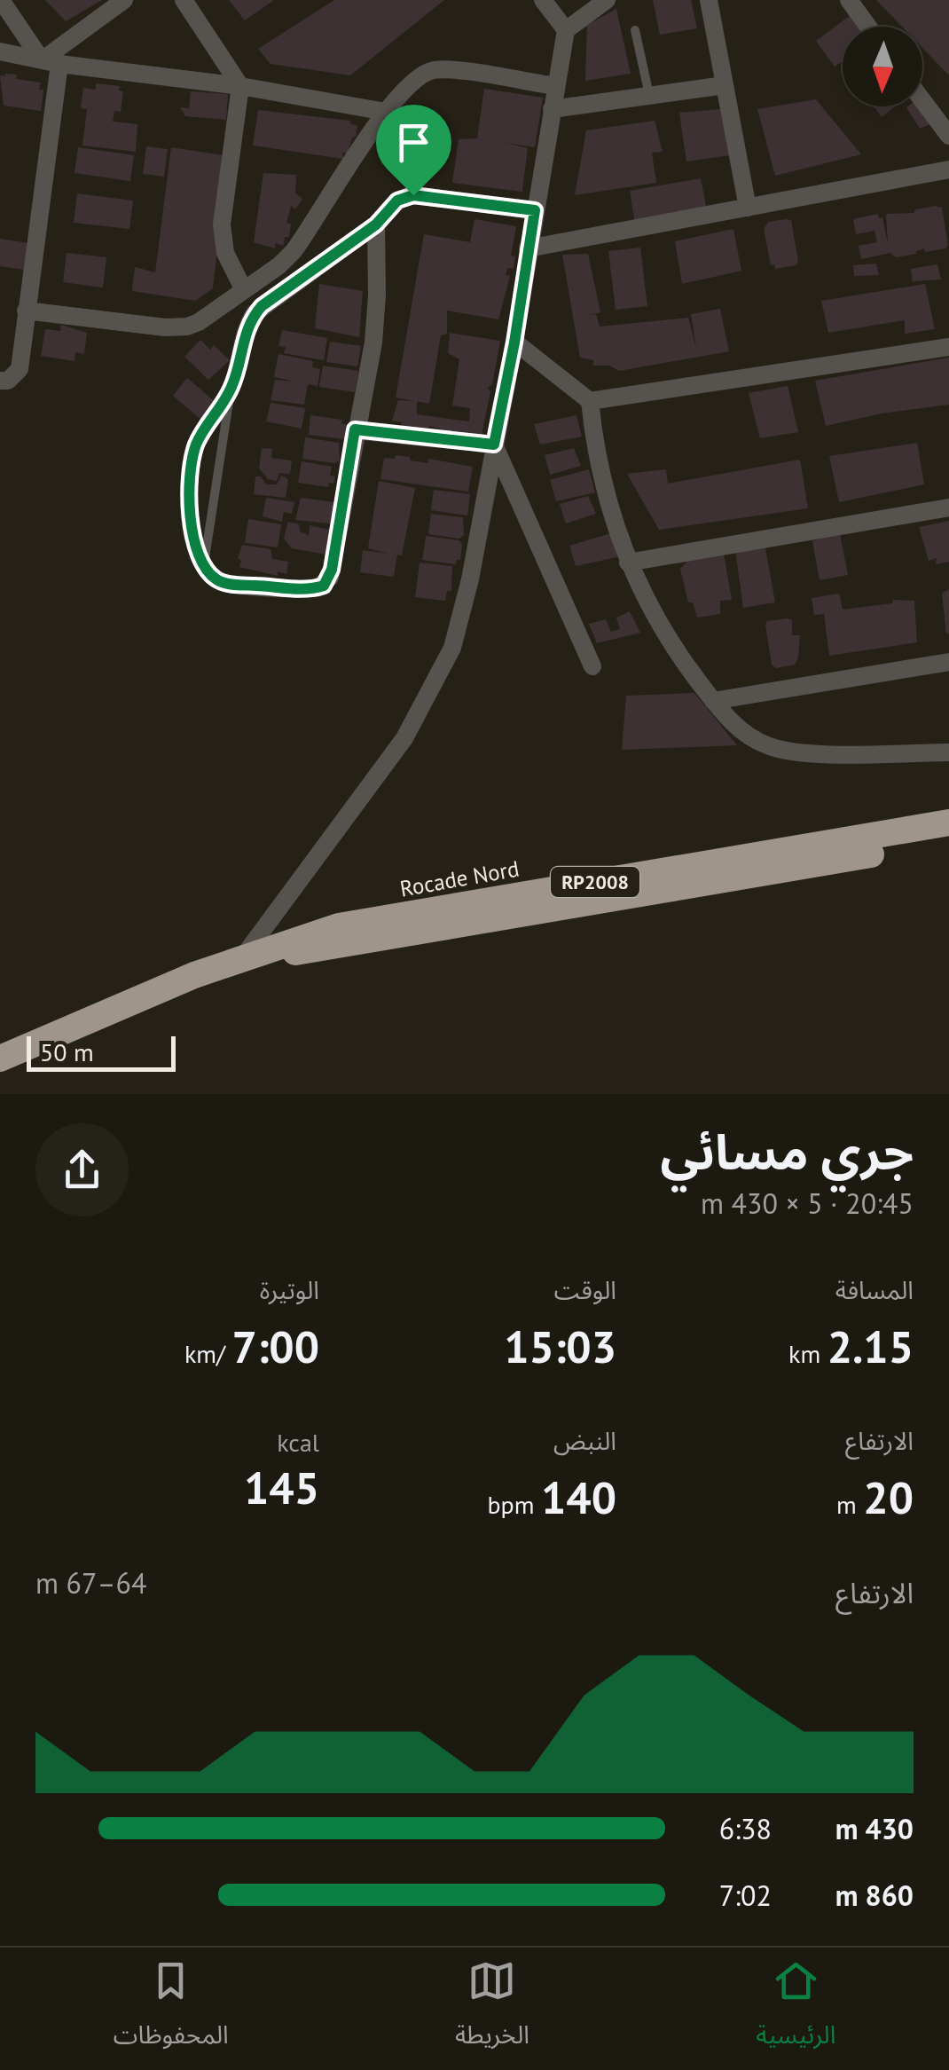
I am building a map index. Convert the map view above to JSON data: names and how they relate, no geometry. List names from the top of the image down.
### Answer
{
  "streets": {
    "highway": ["Rocade Nord", "RP2008"]
  },
  "scale_bar": "50 m",
  "north": "bottom",
  "page": {
    "scale": "50 m",
    "heading": ["جري مسائي", "20:45 · 5 × 430 m"],
    "stats": [
      ["المسافة", "2.15 km"],
      ["الوقت", "15:03"],
      ["الوتيرة", "7:00 /km"],
      ["الارتفاع", "20 m"],
      ["النبض", "140 bpm"],
      ["kcal", "145"]
    ],
    "chart": ["الارتفاع", "64–67 m"],
    "list": [
      {
        "name": "430 m",
        "note": "6:38"
      },
      {
        "name": "860 m",
        "note": "7:02"
      }
    ],
    "tabs": ["الرئيسية", "الخريطة", "المحفوظات"]
  }
}
